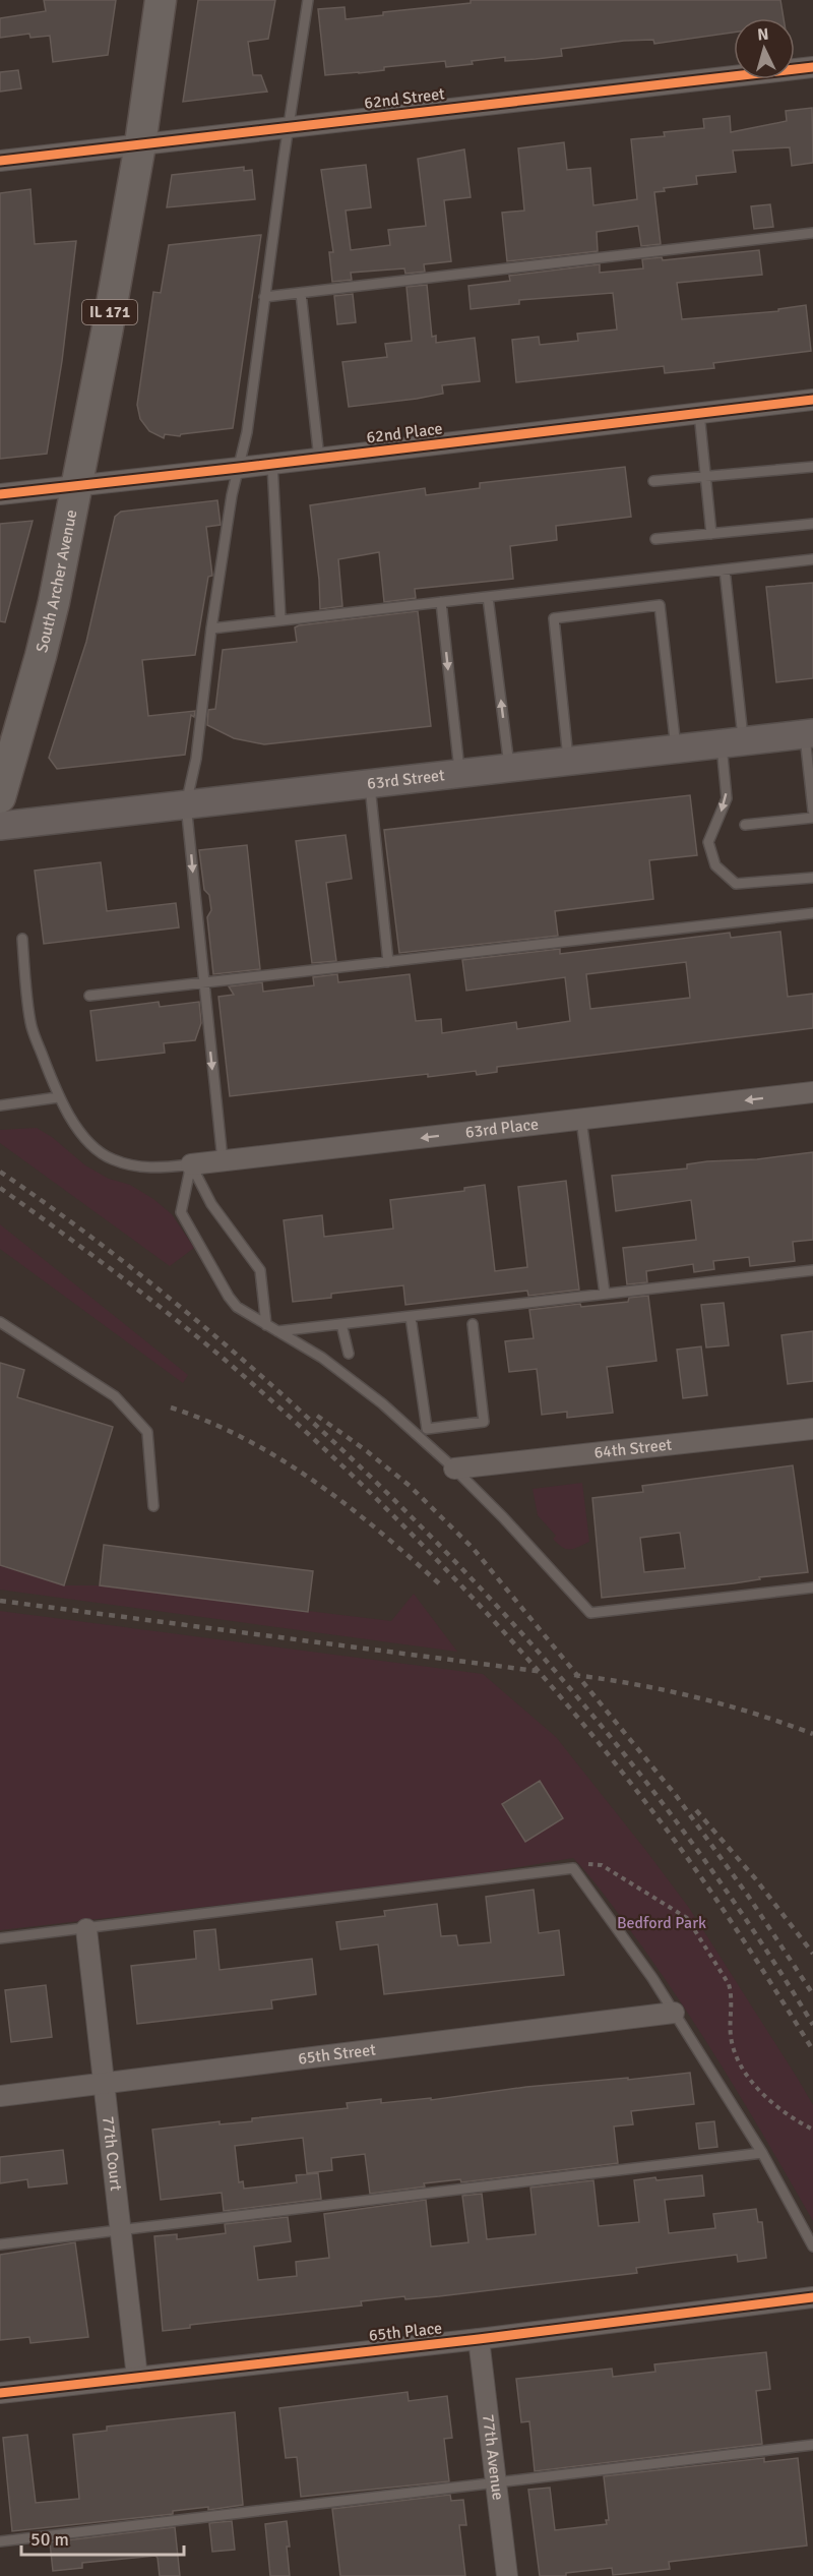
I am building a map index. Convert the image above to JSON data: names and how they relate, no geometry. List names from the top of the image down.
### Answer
{
  "streets": {
    "main road": ["IL 171", "South Archer Avenue", "63rd Street"],
    "street": [
      "62nd Street",
      "62nd Place",
      "63rd Place",
      "64th Street",
      "65th Street",
      "77th Court",
      "65th Place",
      "77th Avenue"
    ]
  },
  "crossings": [
    ["62nd Street", "South Archer Avenue"],
    ["62nd Place", "South Archer Avenue"],
    ["65th Street", "77th Court"],
    ["77th Court", "65th Place"],
    ["65th Place", "77th Avenue"]
  ],
  "one_way": ["63rd Place"],
  "parks": ["Bedford Park"],
  "scale_bar": "50 m",
  "north": "top"
}
